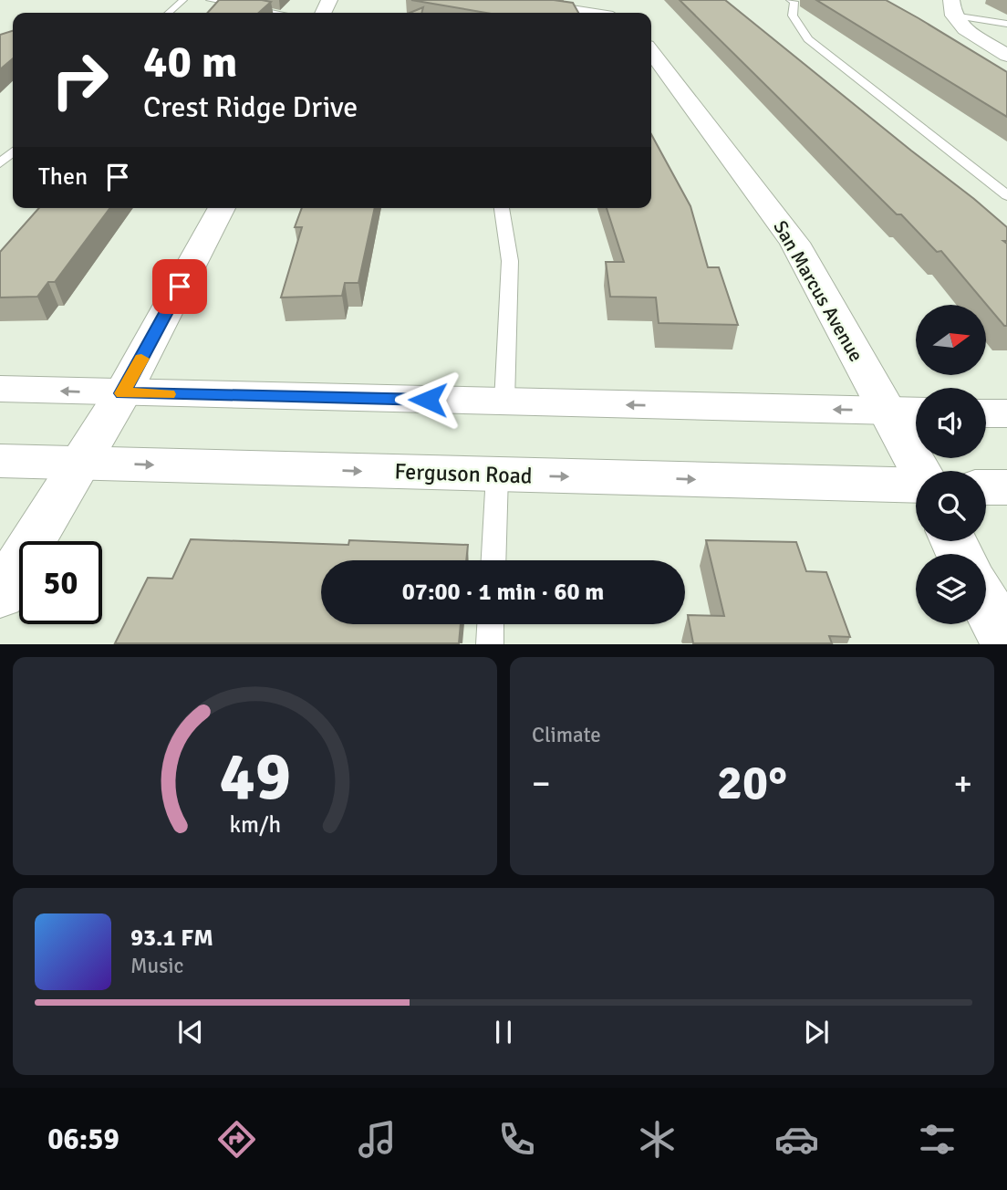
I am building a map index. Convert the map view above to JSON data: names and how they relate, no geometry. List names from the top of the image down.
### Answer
{
  "streets": {
    "street": ["San Marcus Avenue", "Ferguson Road"]
  },
  "north": "right",
  "page": {
    "turn": ["40 m", "Crest Ridge Drive"],
    "then": "Then",
    "limit": "50",
    "trip": "07:00 · 1 min · 60 m",
    "tile": "Climate",
    "heat": ["−", "20°", "+"],
    "song": ["93.1 FM", "Music"],
    "tabs": "06:59",
    "gauge": ["49", "km/h"]
  }
}
